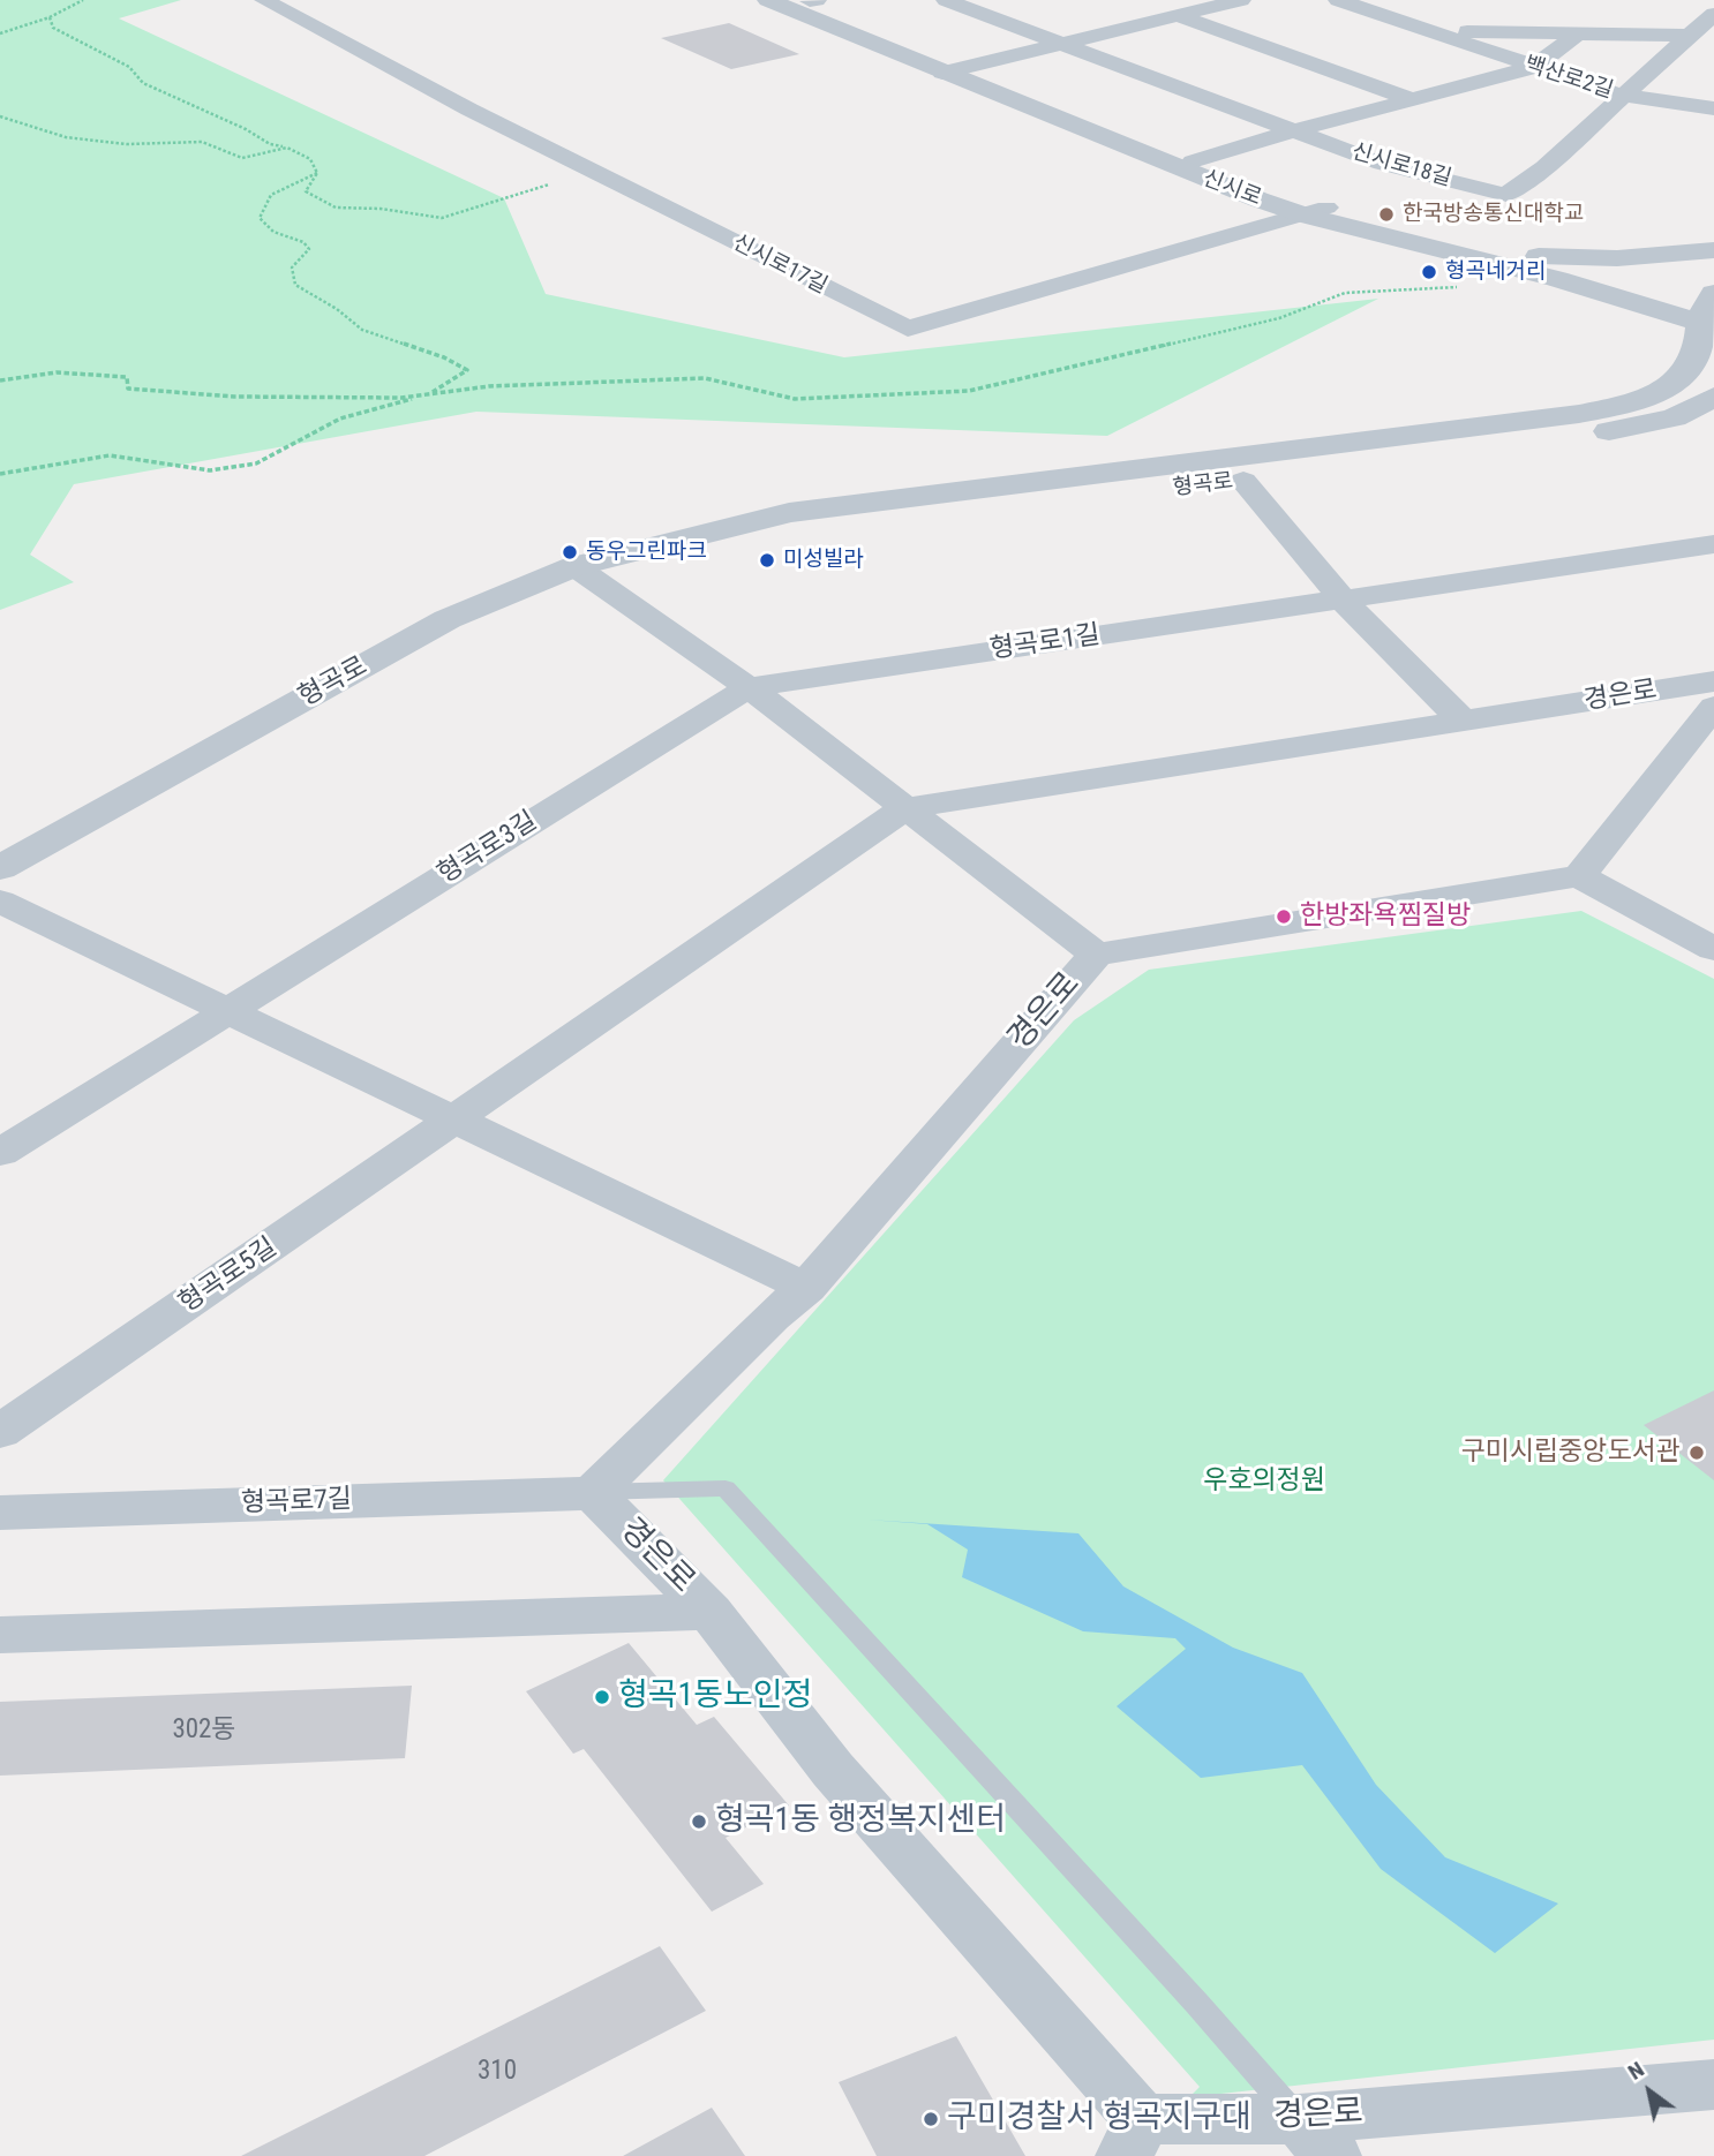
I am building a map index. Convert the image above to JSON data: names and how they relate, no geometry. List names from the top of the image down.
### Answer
{
  "streets": {
    "street": [
      "백산로2길",
      "신시로18길",
      "신시로",
      "신시로17길",
      "형곡로",
      "형곡로1길",
      "경은로",
      "형곡로3길",
      "형곡로5길",
      "형곡로7길"
    ]
  },
  "crossings": [
    ["백산로2길", "신시로18길"],
    ["신시로18길", "신시로"],
    ["신시로", "신시로17길"],
    ["신시로", "형곡로"],
    ["형곡로1길", "형곡로3길"],
    ["경은로", "형곡로7길"]
  ],
  "parks": ["우호의정원"],
  "places": [
    "한국방송통신대학교",
    "형곡네거리",
    "동우그린파크",
    "미성빌라",
    "한방좌욕찜질방",
    "구미시립중앙도서관",
    "형곡1동노인정",
    "형곡1동 행정복지센터",
    "구미경찰서 형곡지구대"
  ],
  "house_numbers": ["302동", "310"],
  "north": "top left"
}
